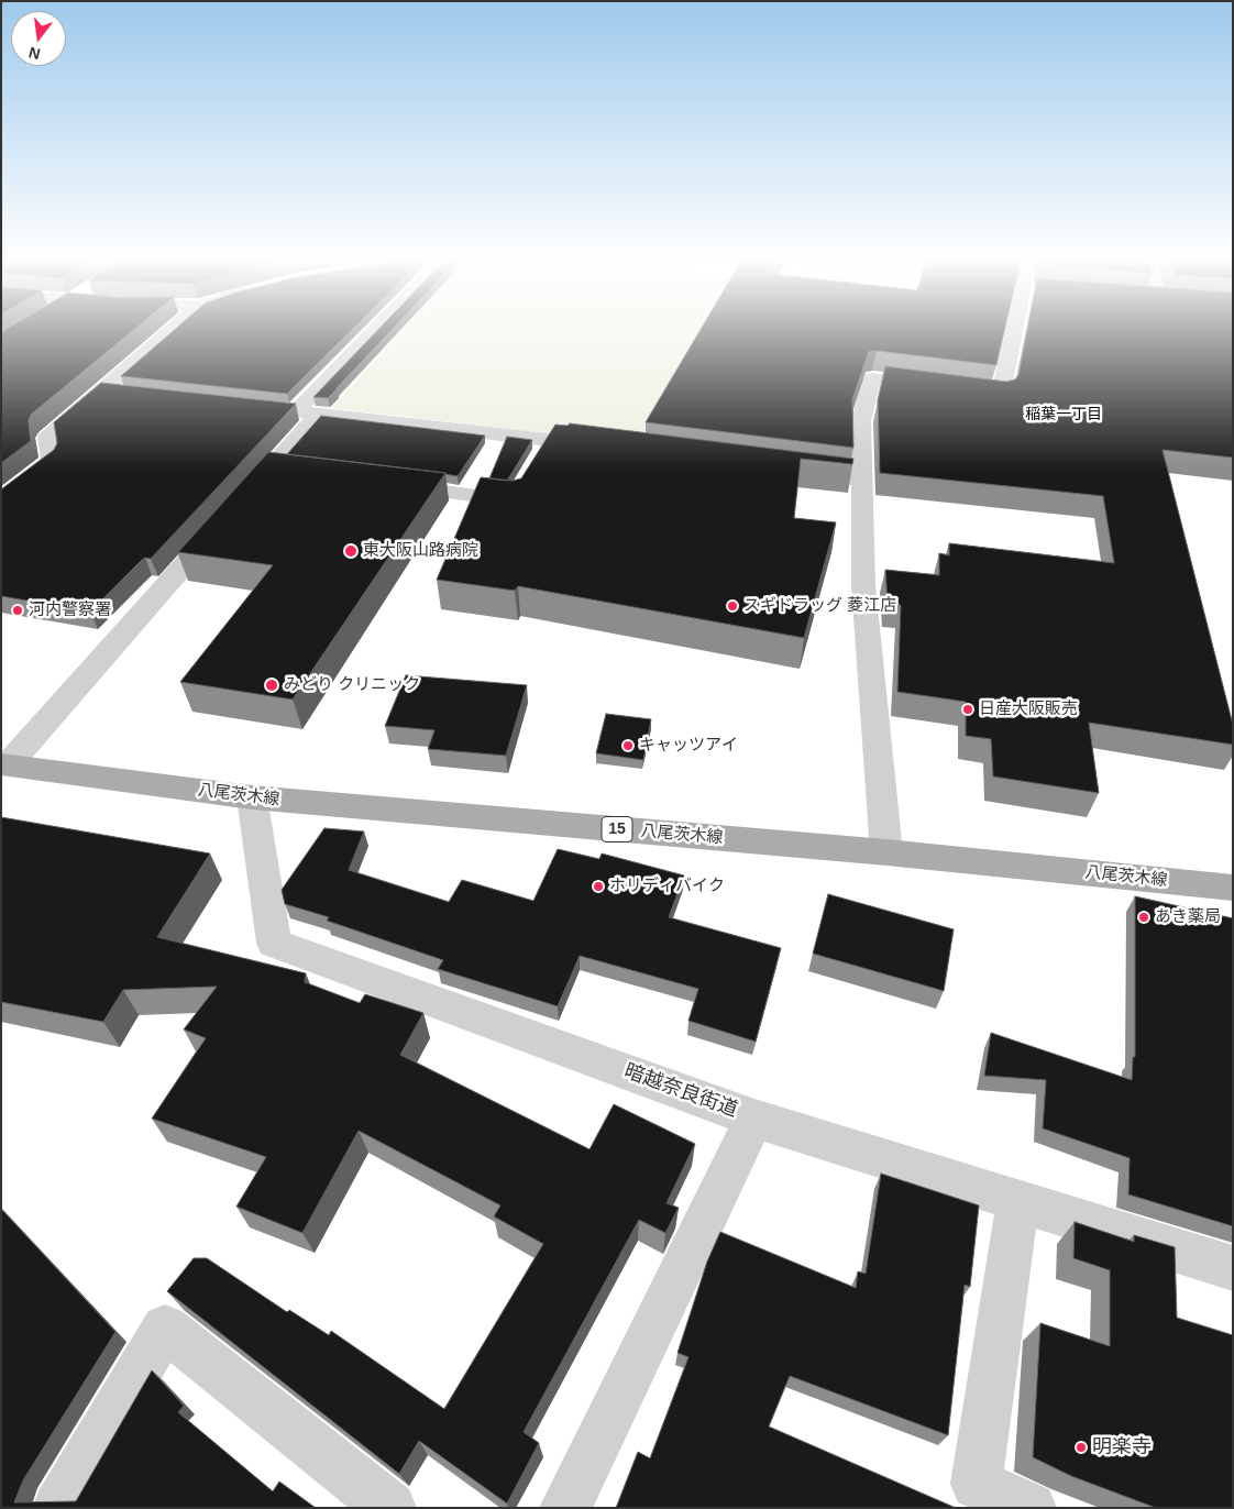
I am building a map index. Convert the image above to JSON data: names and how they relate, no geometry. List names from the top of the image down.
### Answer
{
  "streets": {
    "main road": ["八尾茨木線", "15"],
    "street": ["暗越奈良街道"]
  },
  "crossings": [
    ["八尾茨木線", "暗越奈良街道"]
  ],
  "districts": ["稲葉一丁目"],
  "places": [
    "東大阪山路病院",
    "スギドラッグ 菱江店",
    "河内警察署",
    "みどり クリニック",
    "日産大阪販売",
    "キャッツアイ",
    "ホリディバイク",
    "あき薬局",
    "明楽寺"
  ],
  "north": "bottom"
}
